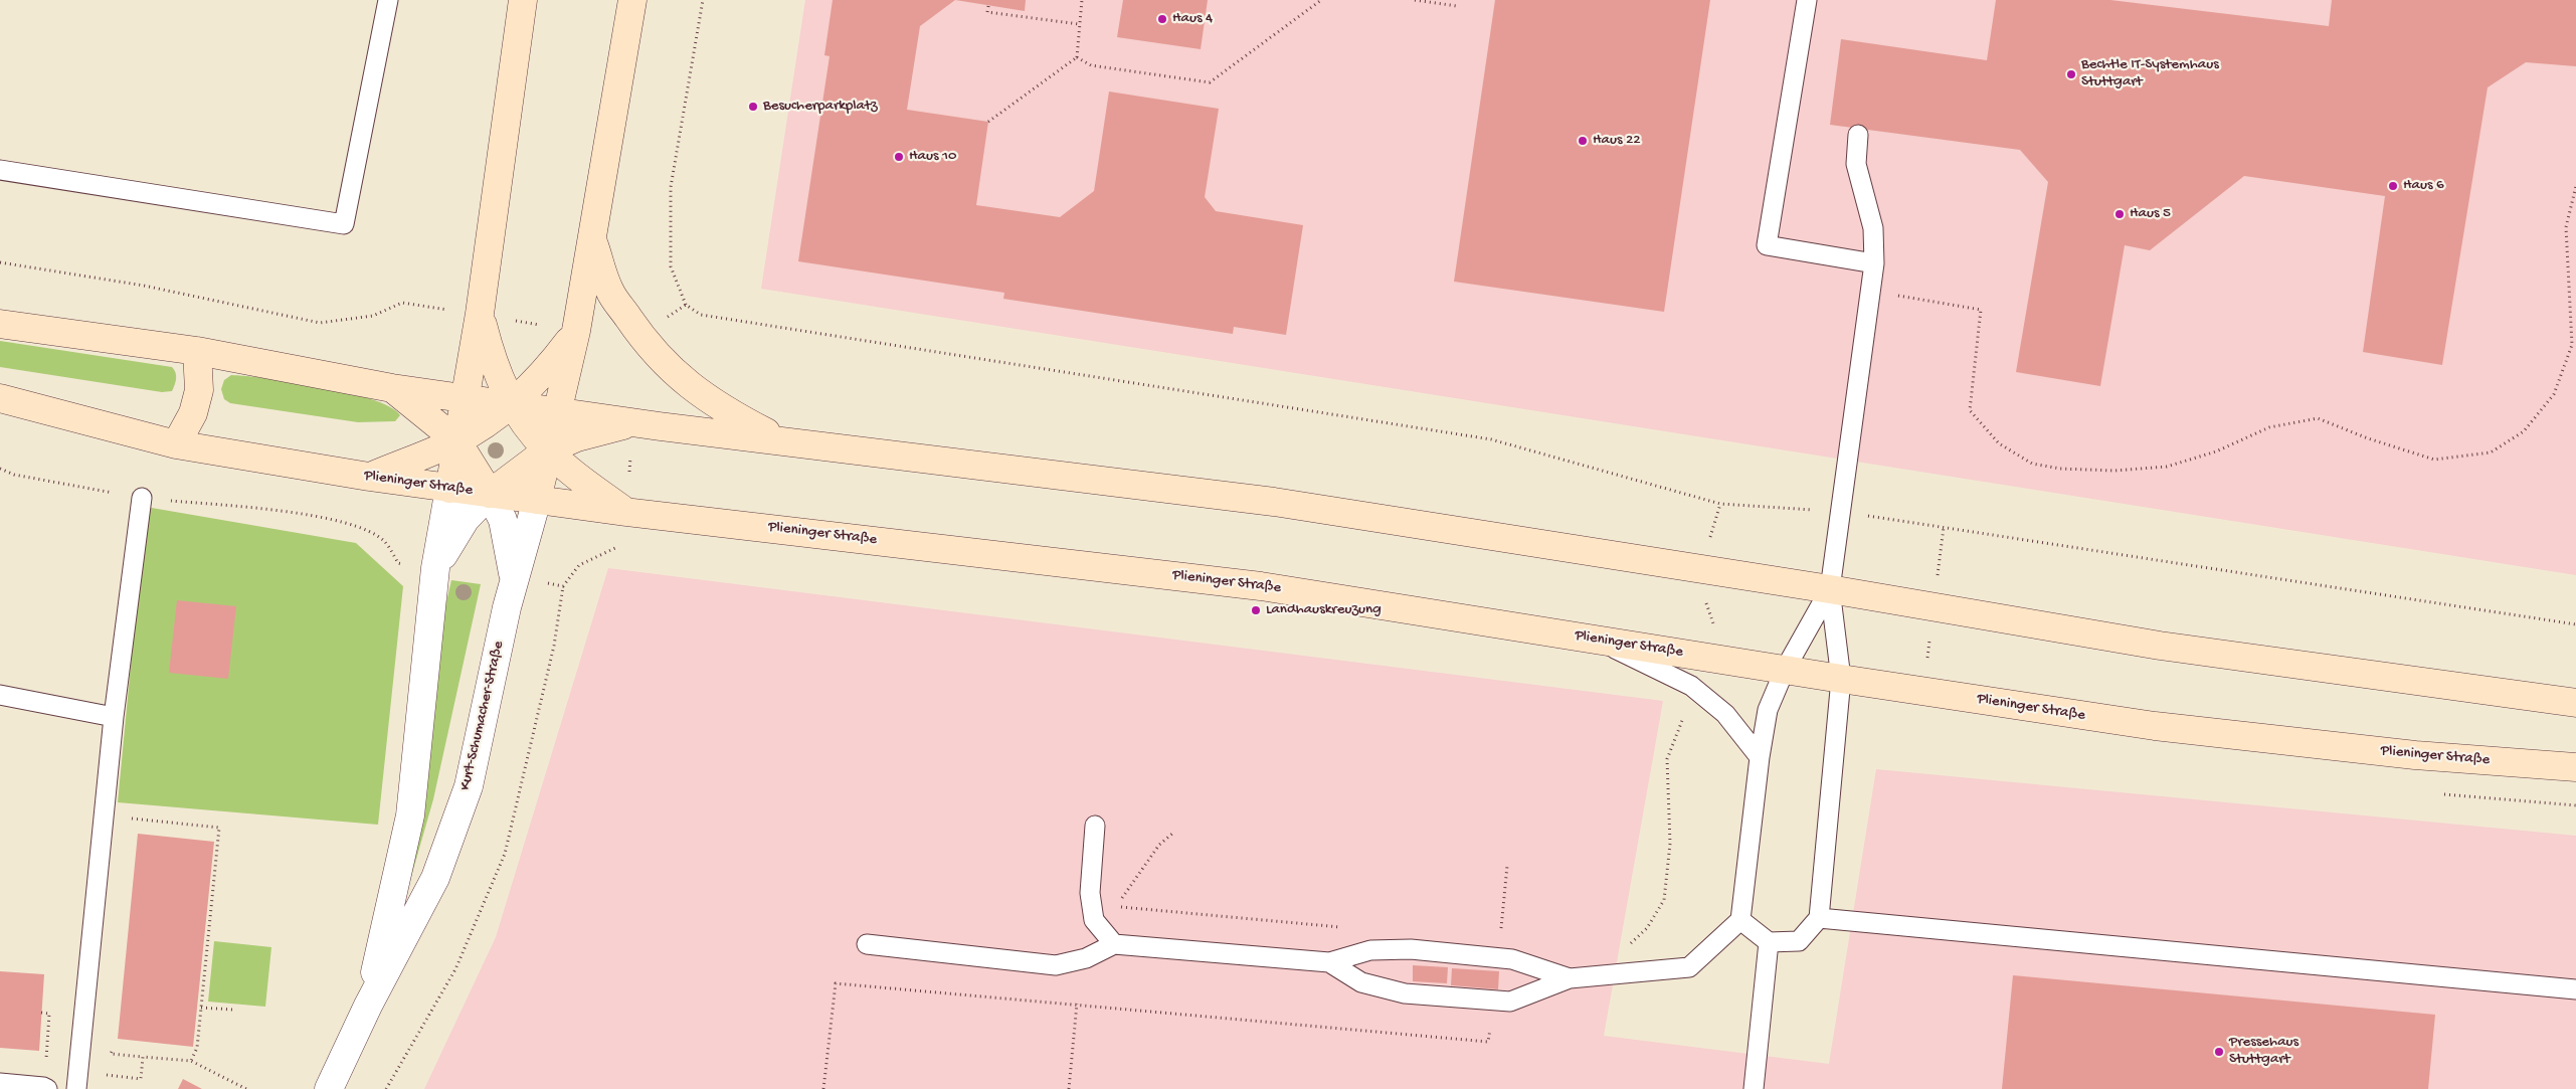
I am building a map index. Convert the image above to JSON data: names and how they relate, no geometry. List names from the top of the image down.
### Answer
{
  "streets": {
    "main road": ["Plieninger Straße", "Kurt-Schumacher-Straße"]
  },
  "crossings": [
    ["Plieninger Straße", "Kurt-Schumacher-Straße"]
  ],
  "places": [
    "Haus 4",
    "Bechtle IT-Systemhaus Stuttgart",
    "Besucherparkplatz",
    "Haus 22",
    "Haus 10",
    "Haus 6",
    "Haus 5",
    "Landhauskreuzung",
    "Pressehaus Stuttgart"
  ]
}
